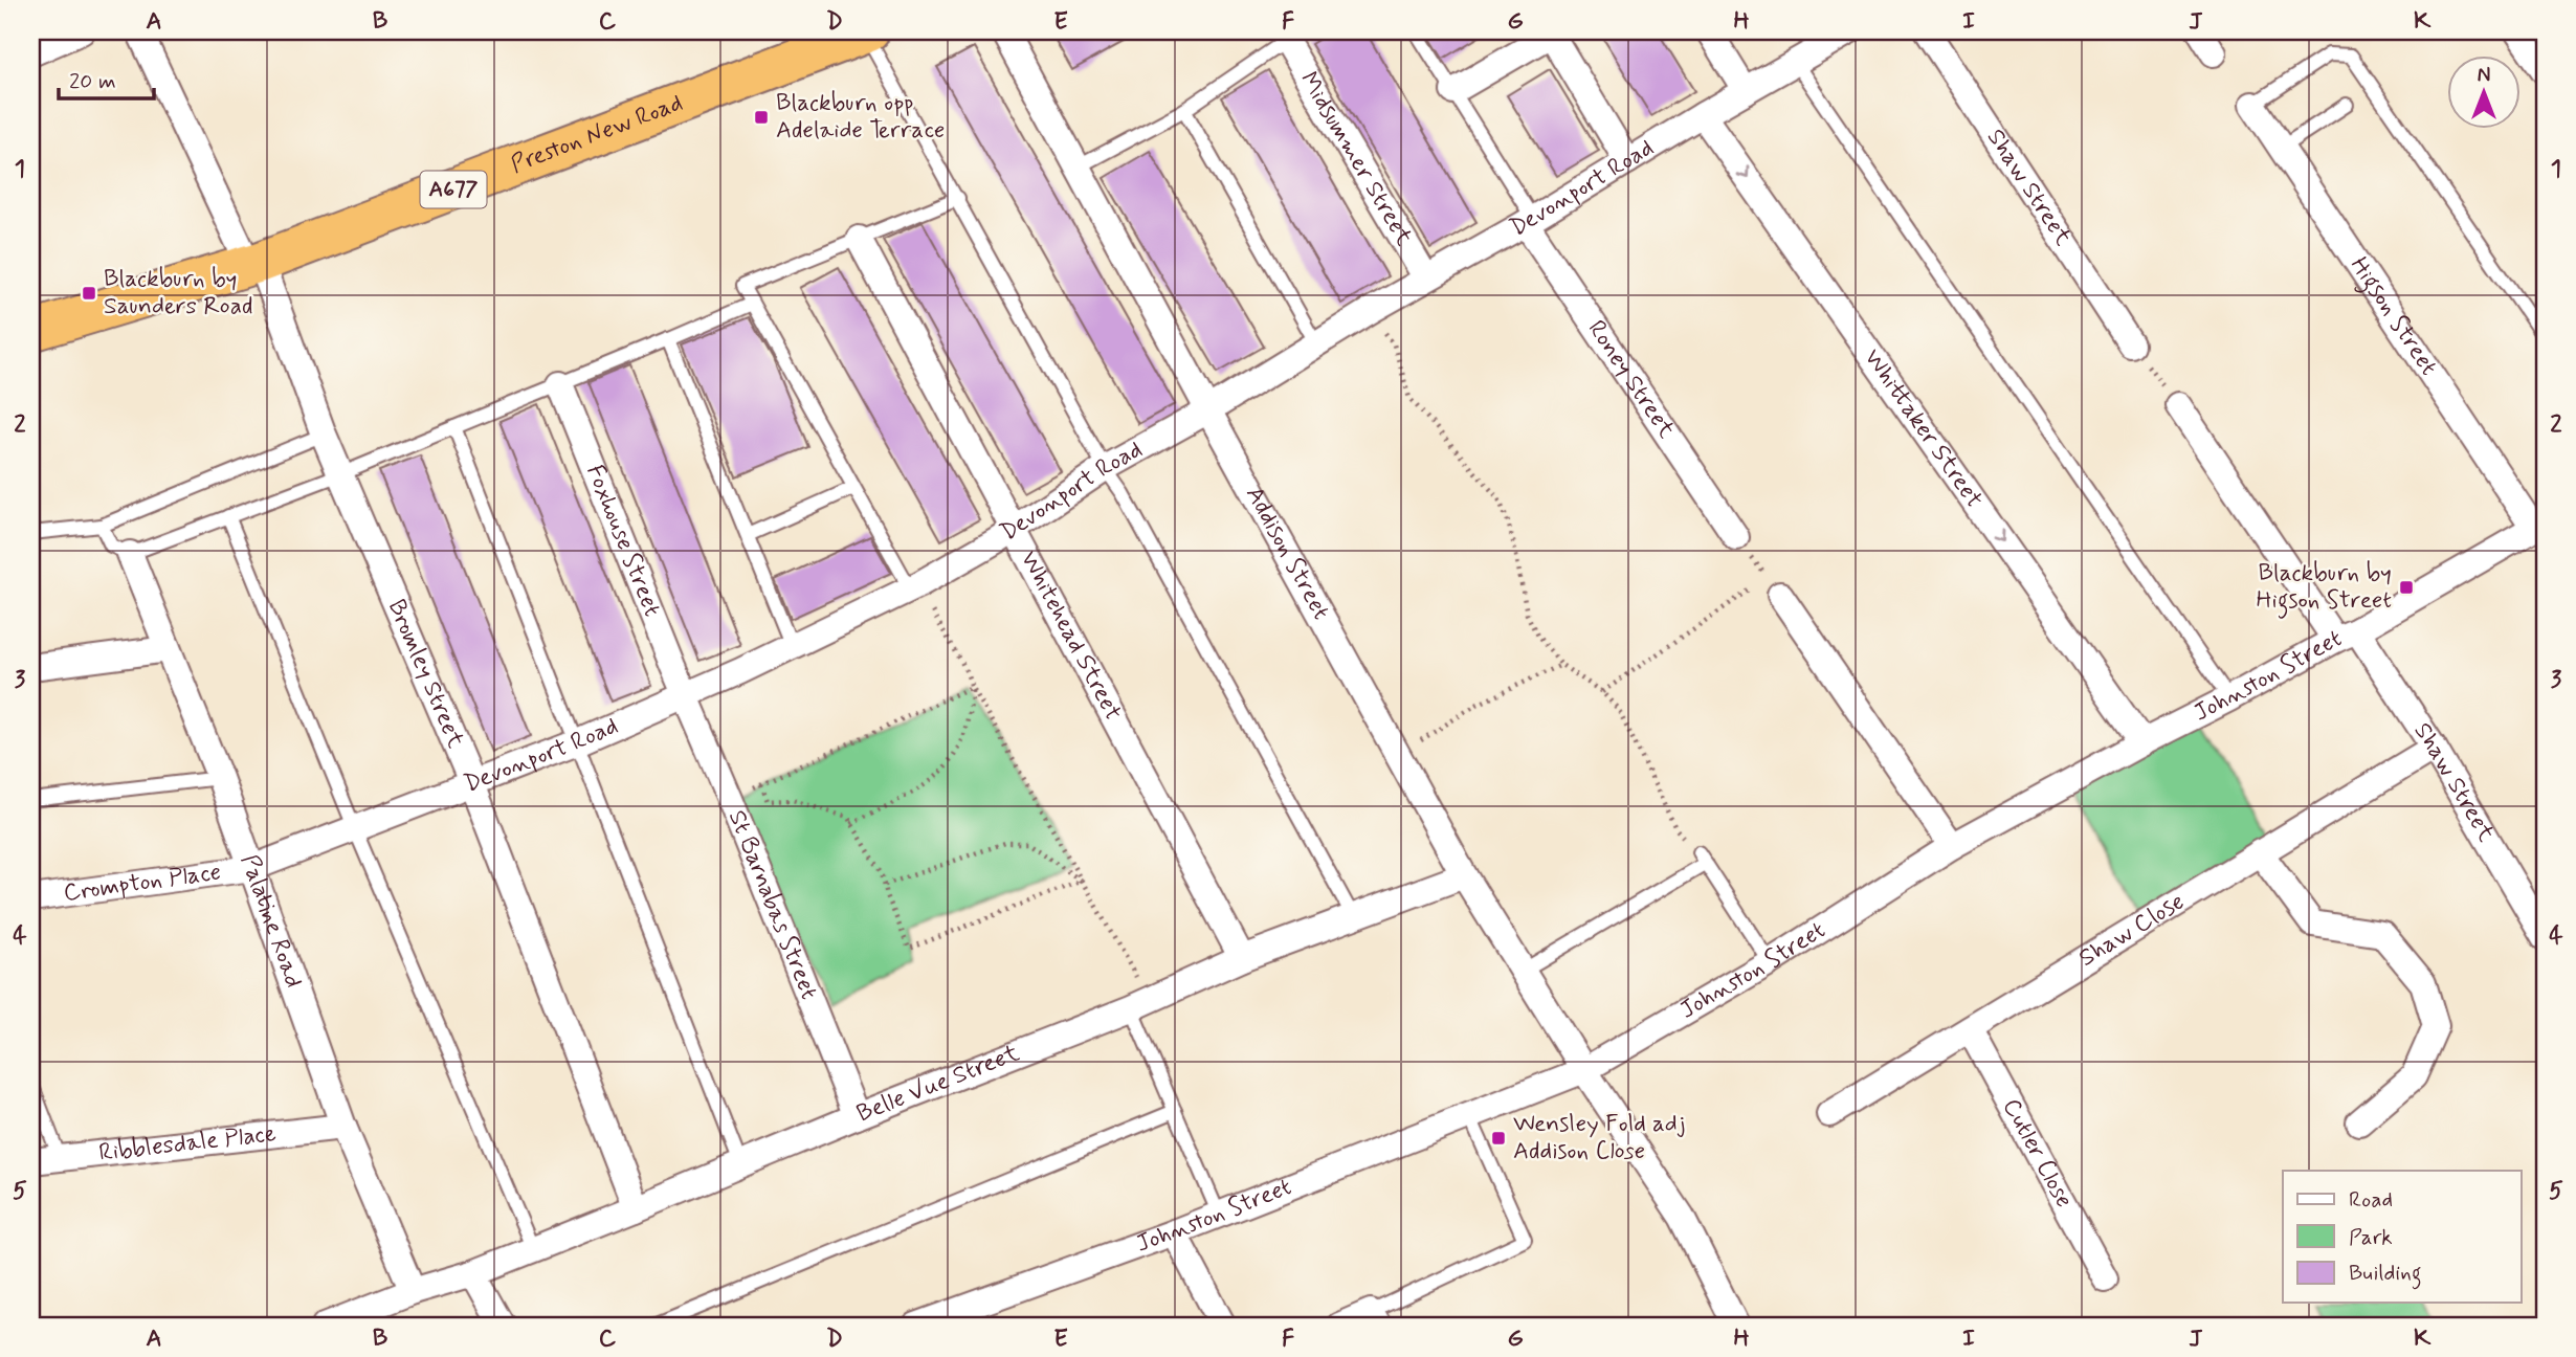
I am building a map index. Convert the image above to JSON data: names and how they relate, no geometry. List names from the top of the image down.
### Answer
{
  "streets": {
    "highway": ["Preston New Road", "A677"],
    "street": [
      "Midsummer Street",
      "Shaw Street",
      "Devonport Road",
      "Higson Street",
      "Roney Street",
      "Whittaker Street",
      "Foxhouse Street",
      "Addison Street",
      "Whitehead Street",
      "Bromley Street",
      "Johnston Street",
      "Crompton Place",
      "St Barnabas Street",
      "Palatine Road",
      "Shaw Close",
      "Belle Vue Street",
      "Ribblesdale Place",
      "Cutler Close"
    ]
  },
  "crossings": [
    ["Preston New Road", "Bromley Street"],
    ["Midsummer Street", "Devonport Road"],
    ["Shaw Street", "Johnston Street"],
    ["Shaw Street", "Shaw Close"],
    ["Devonport Road", "Roney Street"],
    ["Devonport Road", "Whittaker Street"],
    ["Devonport Road", "Foxhouse Street"],
    ["Devonport Road", "Addison Street"],
    ["Devonport Road", "Whitehead Street"],
    ["Devonport Road", "Bromley Street"],
    ["Devonport Road", "Crompton Place"],
    ["Devonport Road", "St Barnabas Street"],
    ["Devonport Road", "Palatine Road"],
    ["Higson Street", "Johnston Street"],
    ["Whittaker Street", "Johnston Street"],
    ["Foxhouse Street", "St Barnabas Street"],
    ["Addison Street", "Johnston Street"],
    ["Addison Street", "Belle Vue Street"],
    ["Whitehead Street", "Belle Vue Street"],
    ["Bromley Street", "Belle Vue Street"],
    ["Crompton Place", "Palatine Road"],
    ["St Barnabas Street", "Belle Vue Street"],
    ["Palatine Road", "Belle Vue Street"],
    ["Palatine Road", "Ribblesdale Place"],
    ["Shaw Close", "Cutler Close"]
  ],
  "places": {
    "transit": [
      "Blackburn opp Adelaide Terrace",
      "Blackburn by Saunders Road",
      "Blackburn by Higson Street",
      "Wensley Fold adj Addison Close"
    ]
  },
  "legend": ["Road", "Park", "Building"],
  "scale_bar": "20 m",
  "north": "top",
  "grid": {
    "columns": [
      "A",
      "B",
      "C",
      "D",
      "E",
      "F",
      "G",
      "H",
      "I",
      "J",
      "K"
    ],
    "rows": [
      "1",
      "2",
      "3",
      "4",
      "5"
    ]
  }
}
